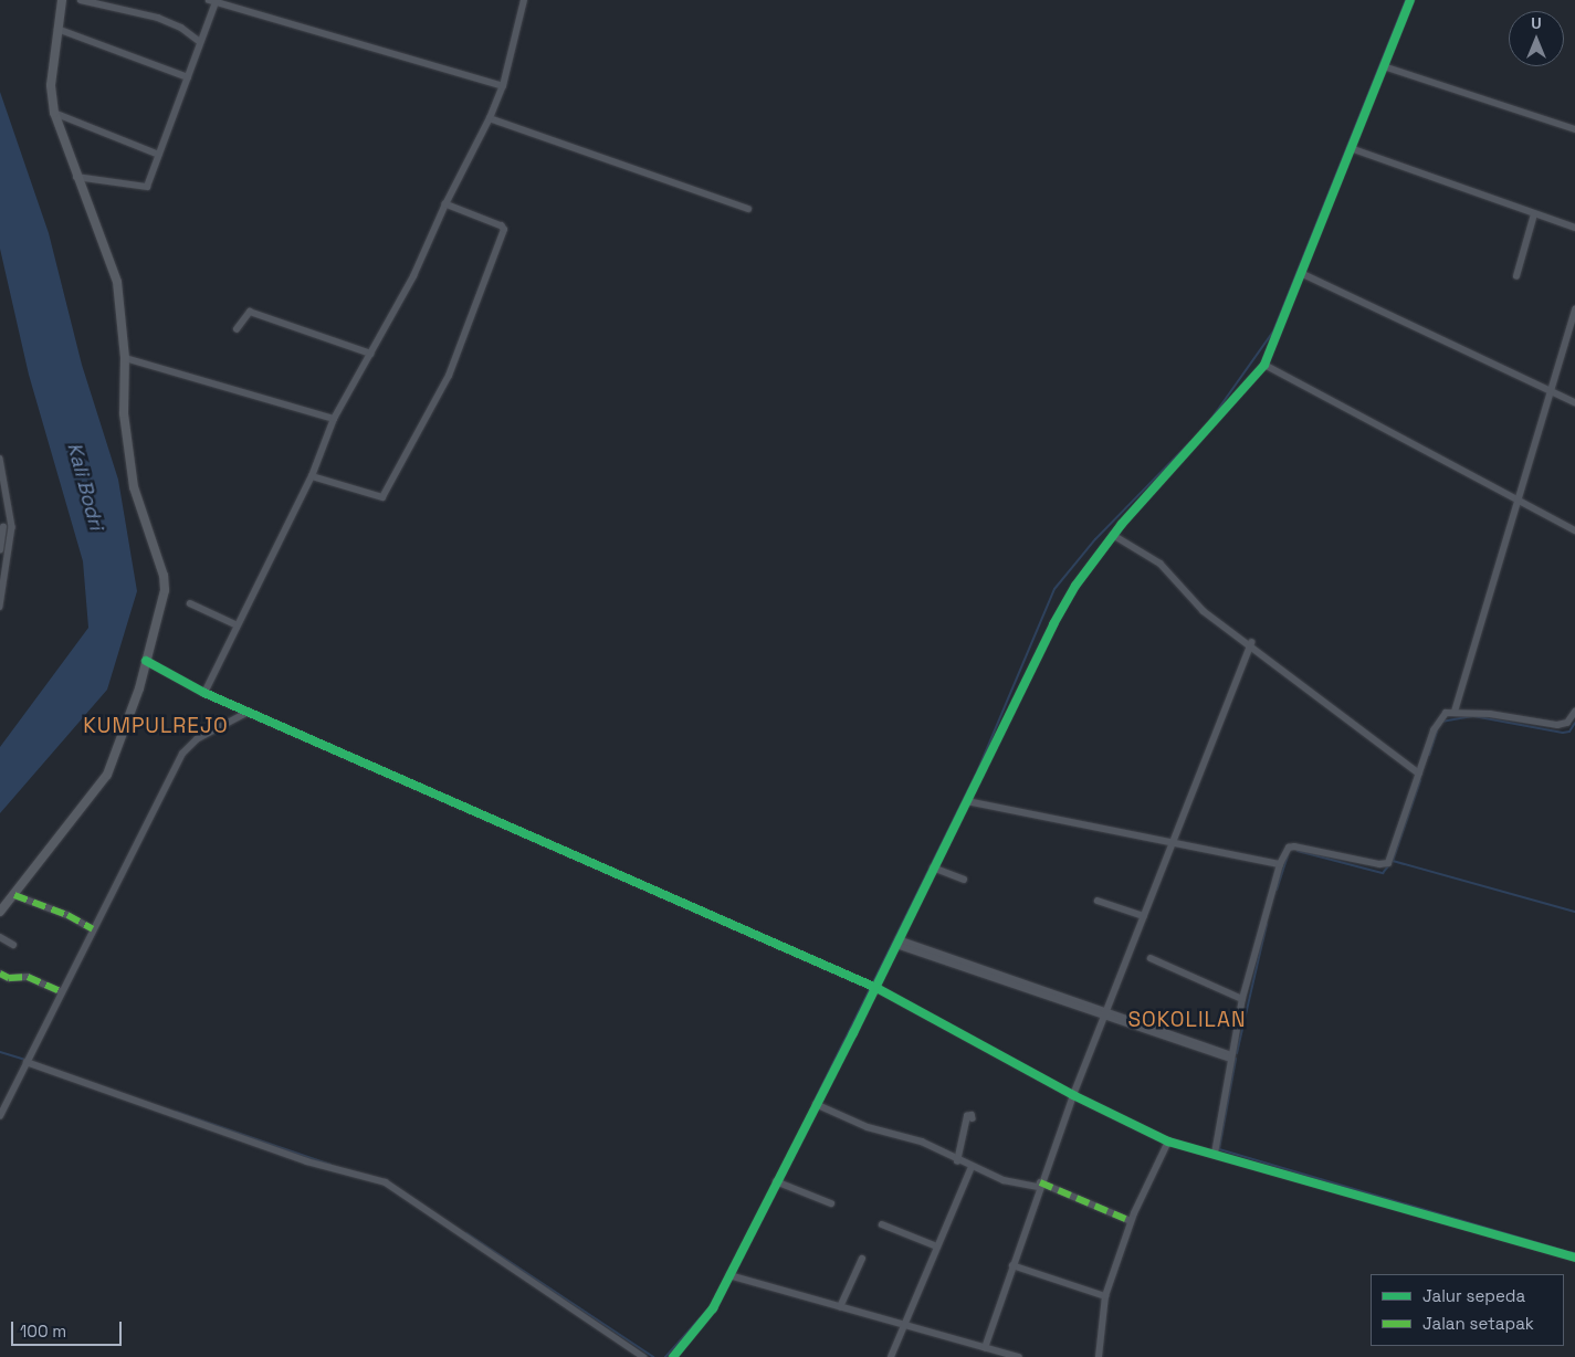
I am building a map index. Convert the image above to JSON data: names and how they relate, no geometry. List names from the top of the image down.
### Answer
{
  "districts": ["KUMPULREJO", "SOKOLILAN"],
  "water": ["Kali Bodri"],
  "legend": ["Jalur sepeda", "Jalan setapak"],
  "scale_bar": "100 m",
  "north": "top"
}
